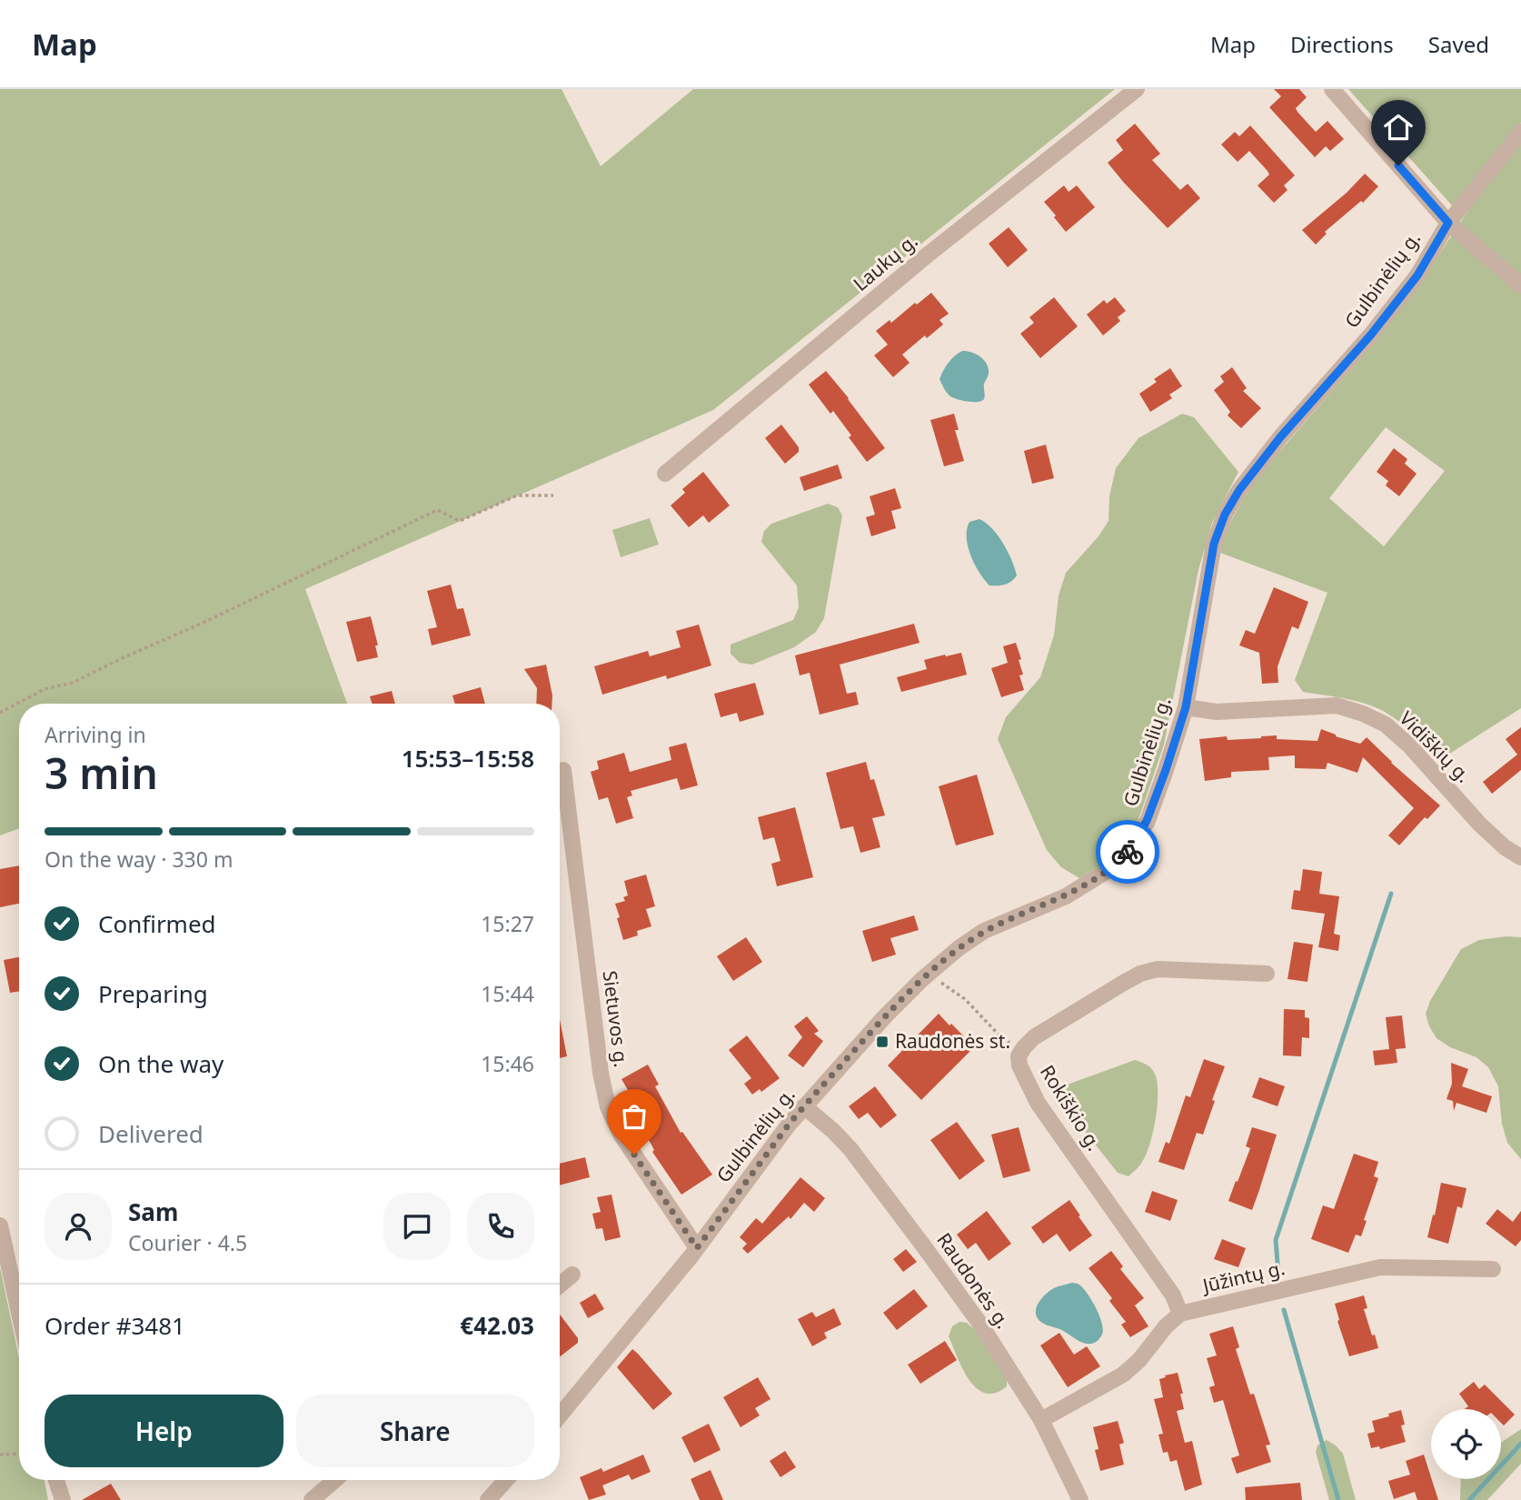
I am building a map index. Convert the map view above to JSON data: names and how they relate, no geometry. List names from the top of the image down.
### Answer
{
  "streets": {
    "street": [
      "Laukų g.",
      "Gulbinėlių g.",
      "Vidiškių g.",
      "Sietuvos g.",
      "Rokiškio g.",
      "Jūžintų g.",
      "Raudonės g."
    ]
  },
  "crossings": [
    ["Gulbinėlių g.", "Vidiškių g."],
    ["Gulbinėlių g.", "Sietuvos g."],
    ["Gulbinėlių g.", "Raudonės g."],
    ["Rokiškio g.", "Jūžintų g."]
  ],
  "places": {
    "transit": ["Raudonės st."]
  },
  "page": {
    "header": "Map",
    "nav": ["Map", "Directions", "Saved"],
    "heading": ["3 min", "Arriving in", "15:53–15:58"],
    "panel": [
      "Sam",
      "Courier · 4.5",
      "Order #3481",
      "€42.03"
    ],
    "bar": "On the way · 330 m",
    "list": [
      ["Confirmed", "15:27"],
      ["Preparing", "15:44"],
      ["On the way", "15:46"],
      "Delivered"
    ],
    "buttons": ["Help", "Share"]
  }
}
